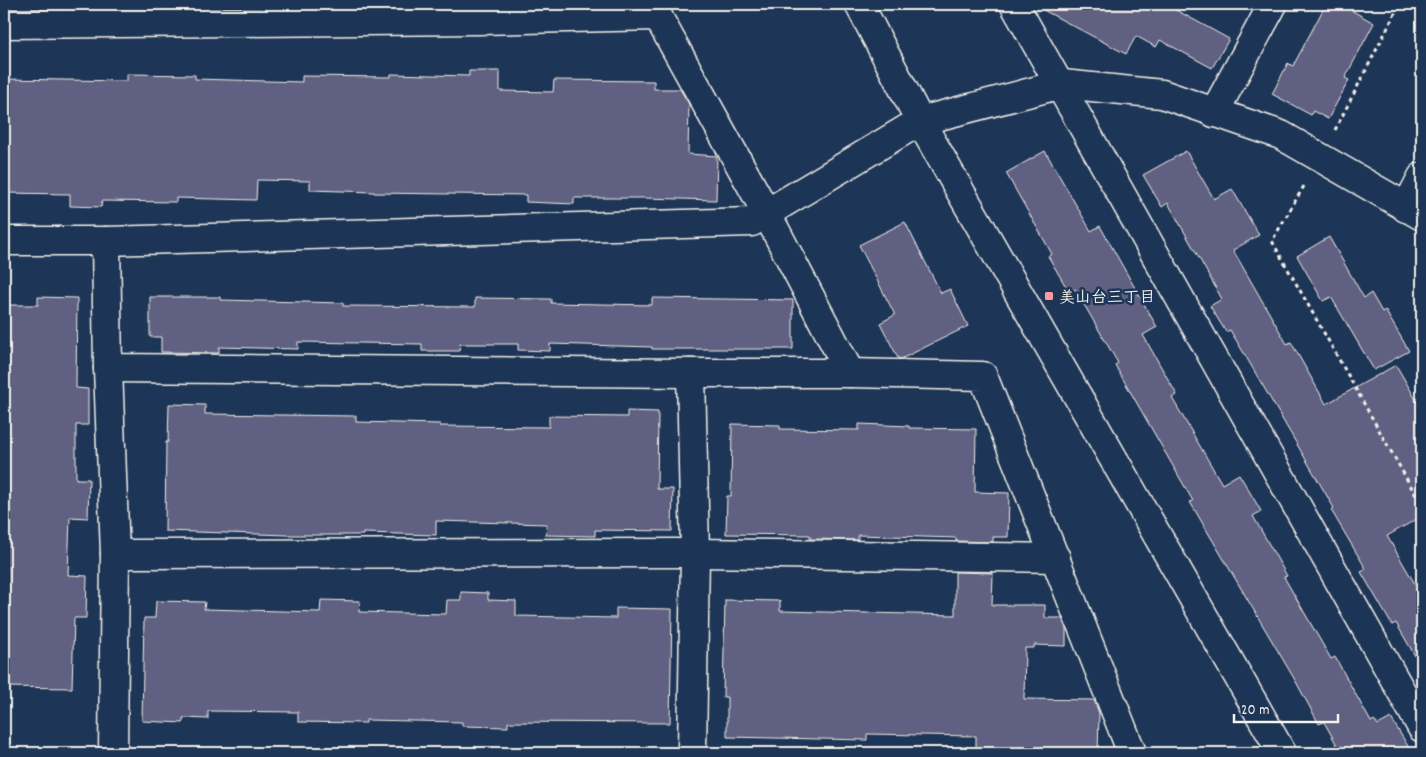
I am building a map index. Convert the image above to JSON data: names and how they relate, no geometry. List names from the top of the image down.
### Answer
{
  "places": {
    "transit": ["美山台三丁目"]
  },
  "scale_bar": "20 m"
}
